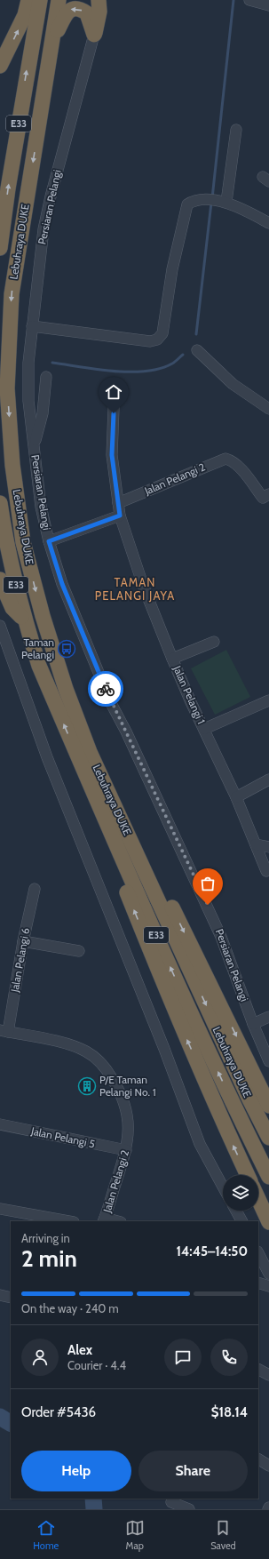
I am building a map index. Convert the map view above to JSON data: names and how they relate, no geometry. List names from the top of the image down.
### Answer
{
  "streets": {
    "highway": ["E33", "Lebuhraya DUKE"],
    "street": [
      "Persiaran Pelangi",
      "Jalan Pelangi 2",
      "Jalan Pelangi 1",
      "Jalan Pelangi 6",
      "Jalan Pelangi 5"
    ]
  },
  "crossings": [
    ["Jalan Pelangi 2", "Jalan Pelangi 1"],
    ["Jalan Pelangi 2", "Jalan Pelangi 6"],
    ["Jalan Pelangi 2", "Jalan Pelangi 5"]
  ],
  "districts": ["TAMAN PELANGI JAYA"],
  "places": {
    "bus stop": ["Taman Pelangi"],
    "building": ["P/E Taman Pelangi No. 1"]
  },
  "page": {
    "heading": ["2 min", "Arriving in", "14:45–14:50"],
    "panel": [
      "Alex",
      "Courier · 4.4",
      "Order #5436",
      "$18.14"
    ],
    "bar": "On the way · 240 m",
    "buttons": ["Help", "Share"],
    "tabs": ["Home", "Map", "Saved"]
  }
}
